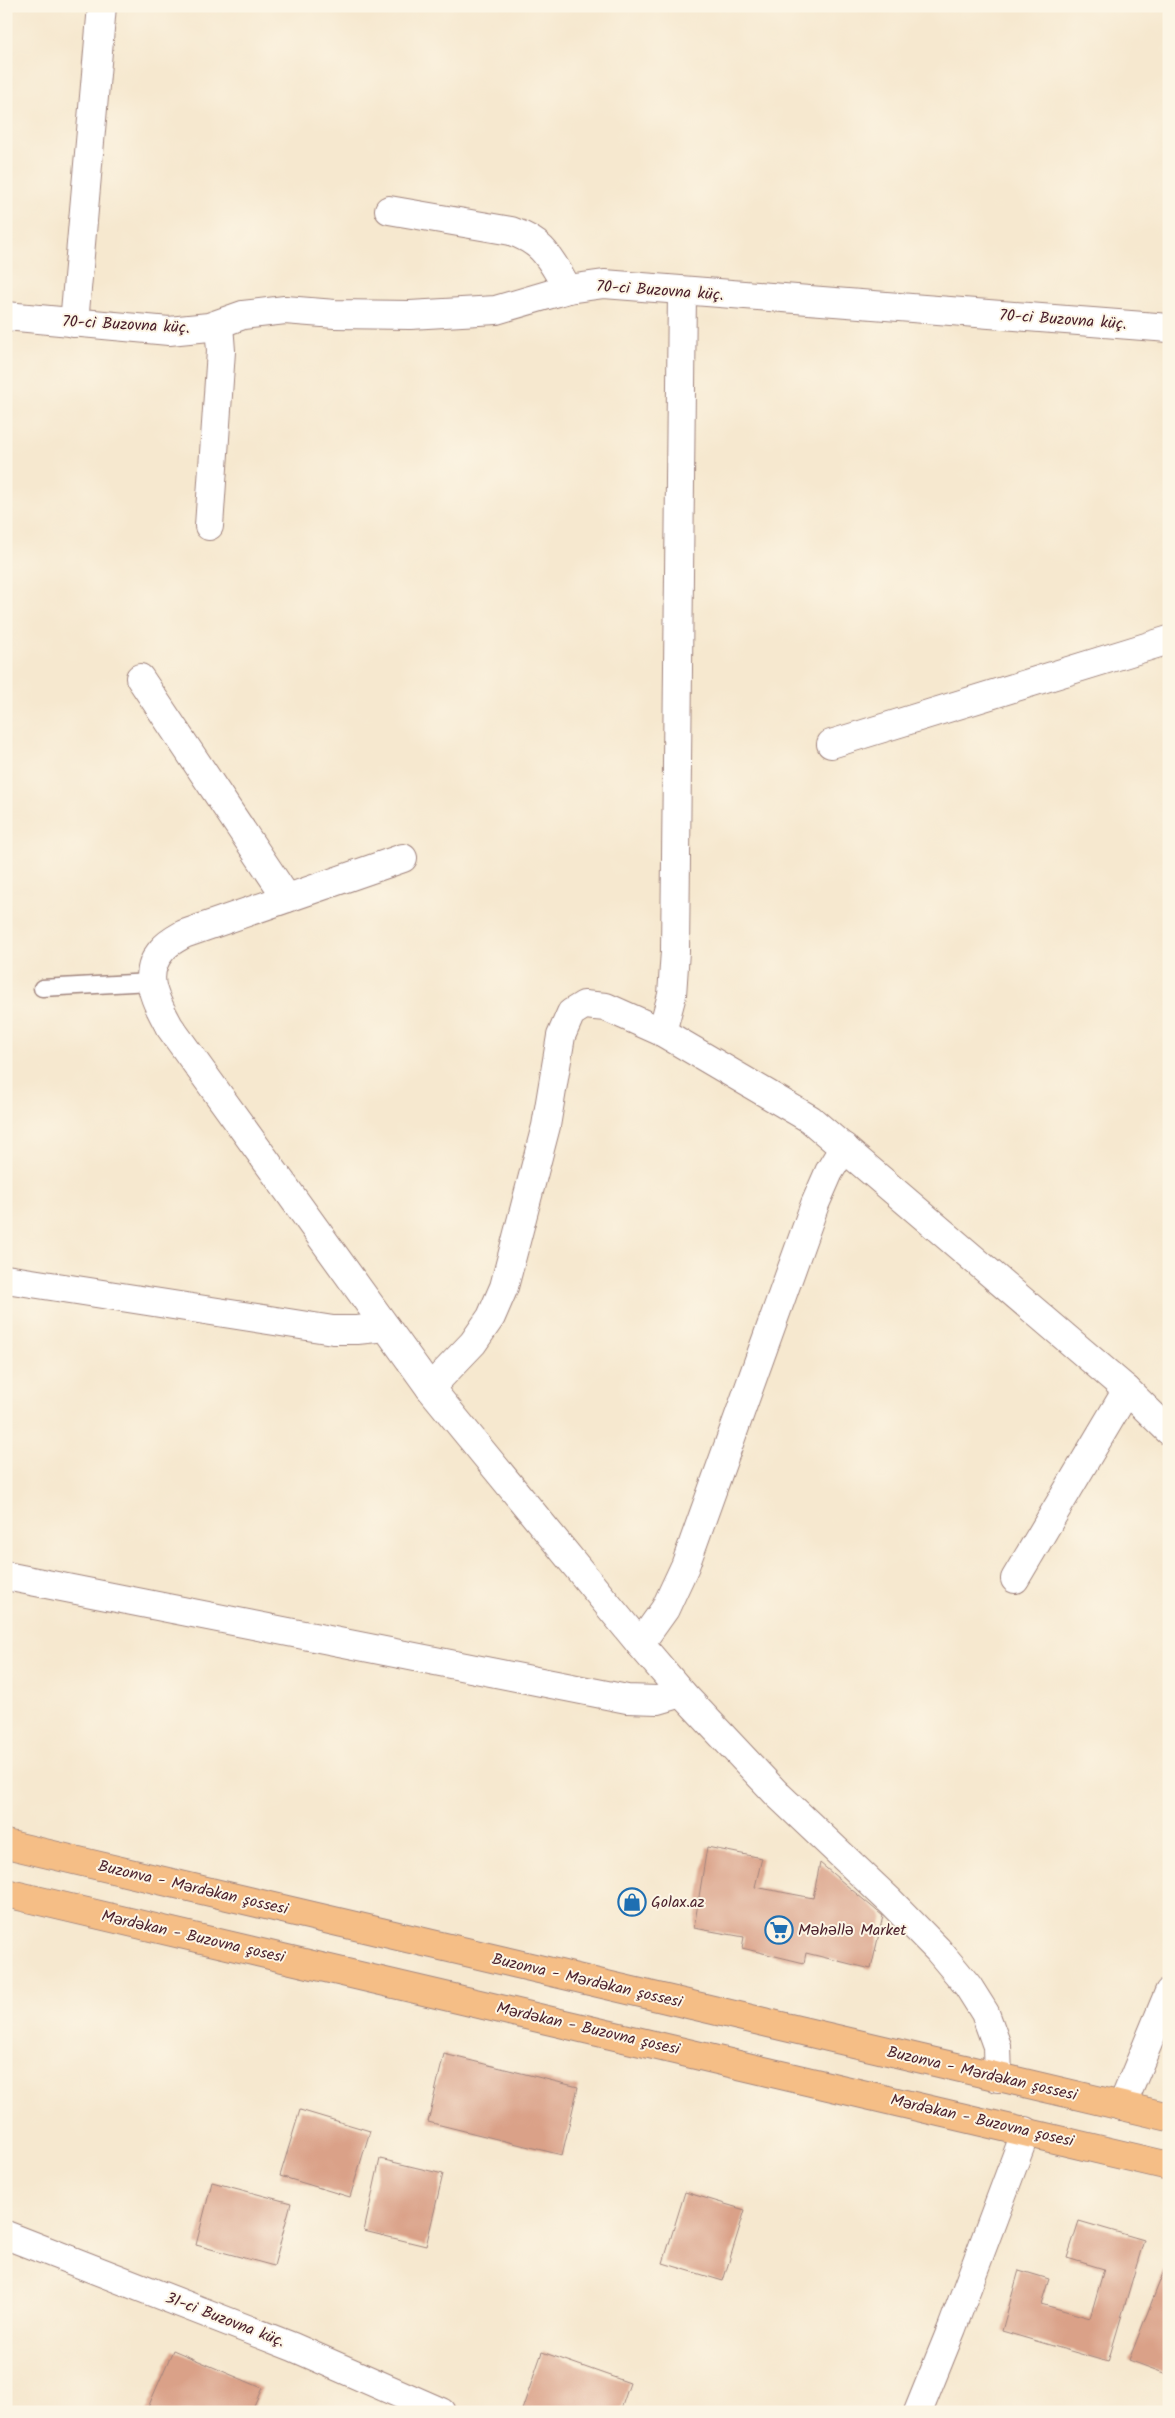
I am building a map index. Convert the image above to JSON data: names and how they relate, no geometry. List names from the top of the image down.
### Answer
{
  "streets": {
    "main road": ["Buzonva - Mərdəkan şossesi", "Mərdəkan - Buzovna şosesi"],
    "street": ["70-ci Buzovna küç.", "31-ci Buzovna küç."]
  },
  "places": {
    "shop": ["Golax.az"],
    "supermarket": ["Məhəllə Market"]
  }
}
